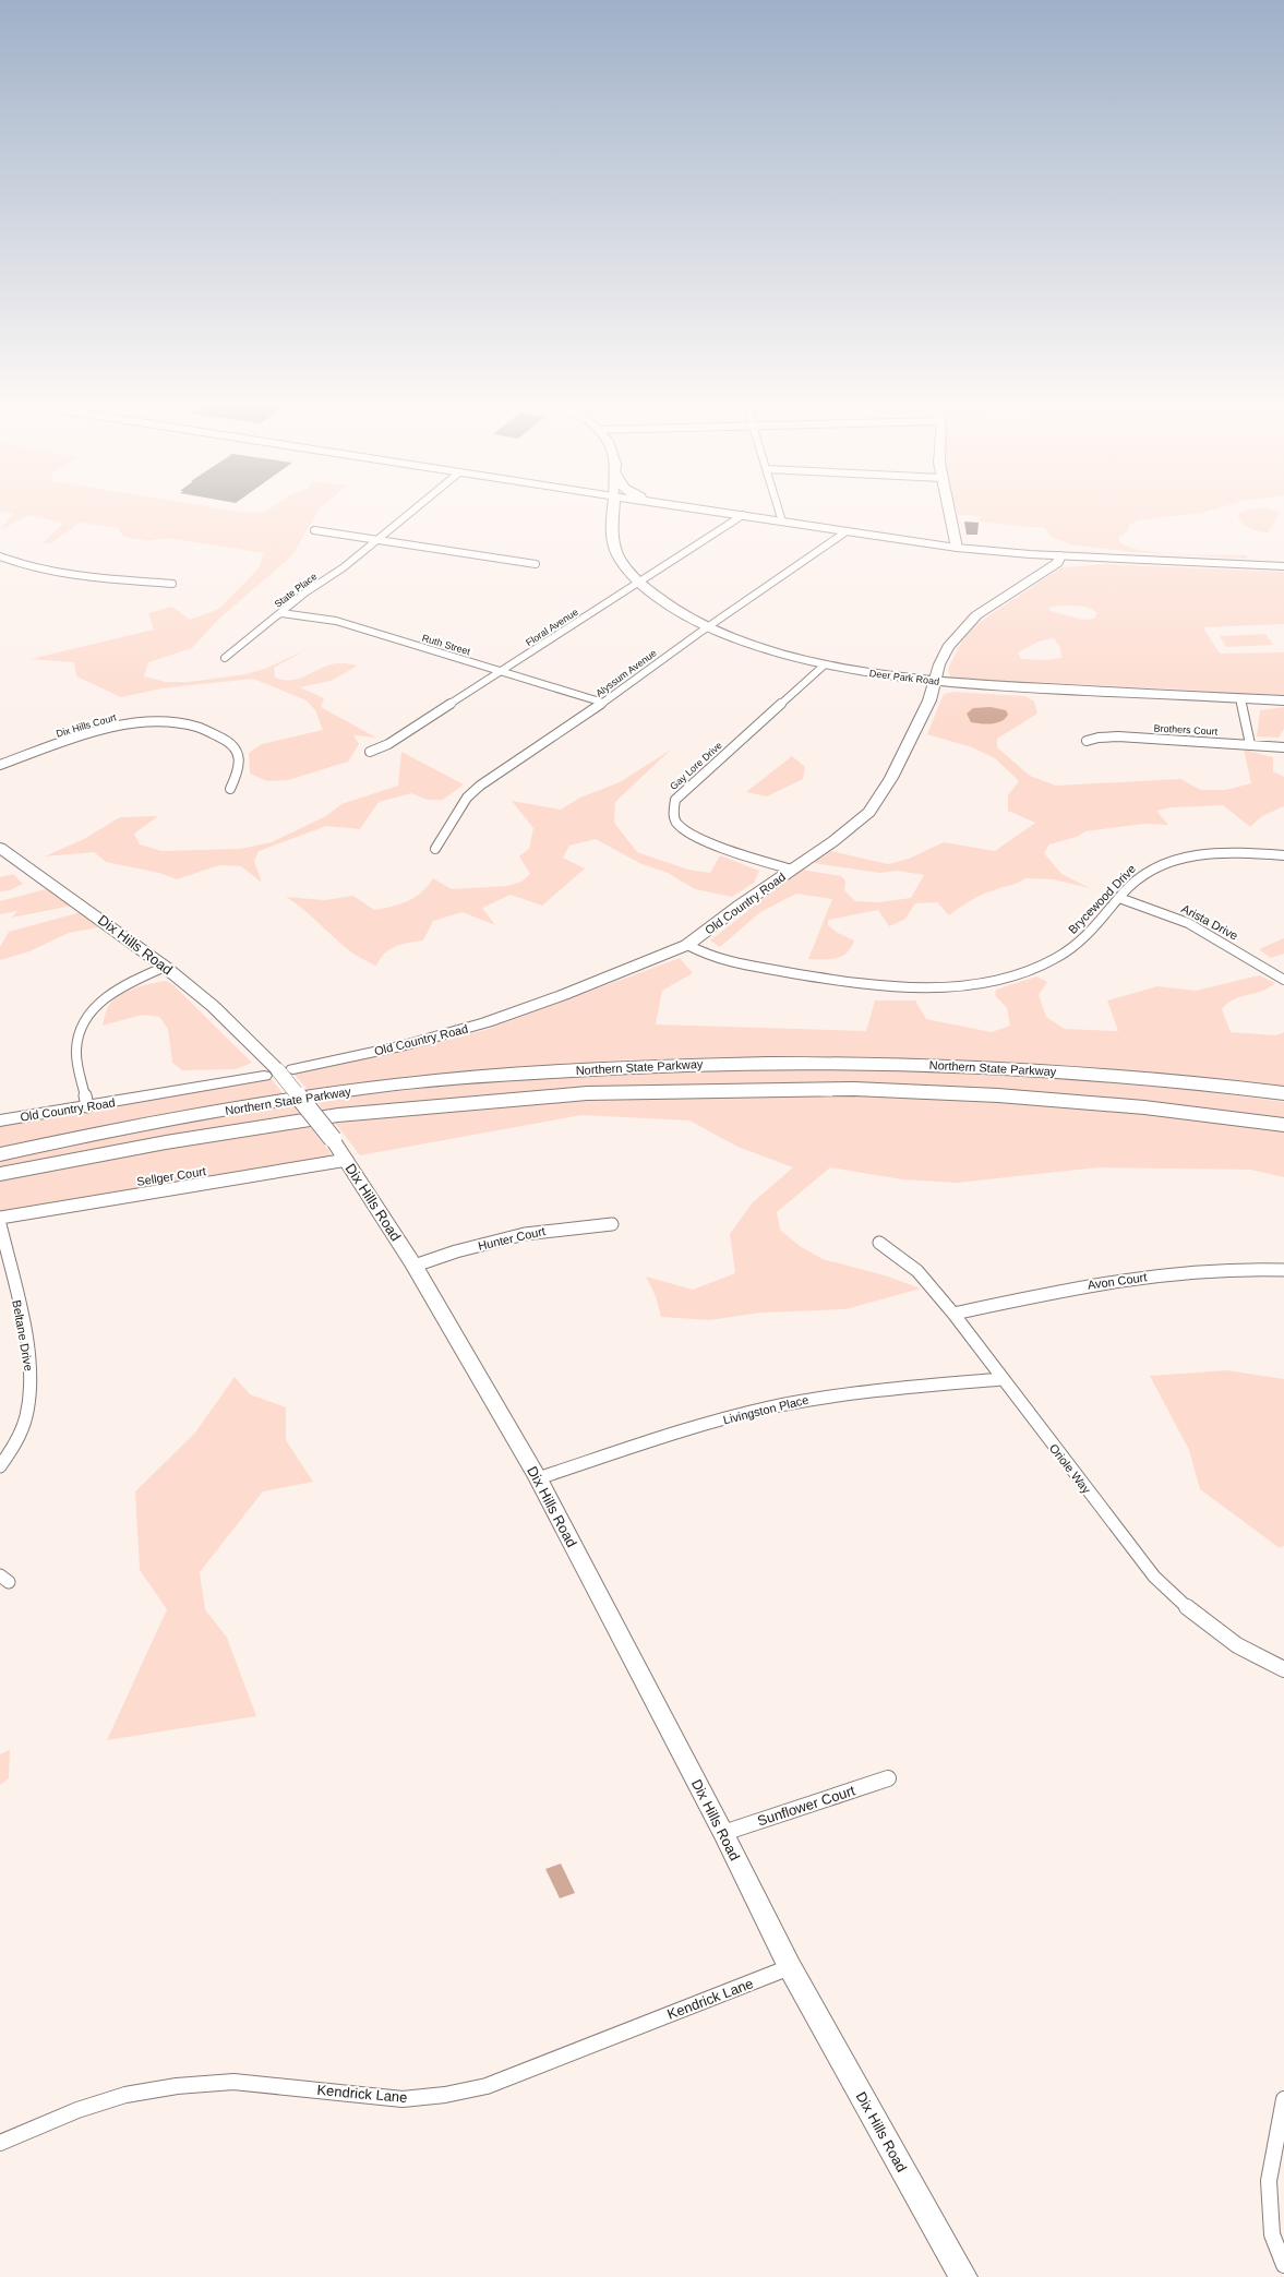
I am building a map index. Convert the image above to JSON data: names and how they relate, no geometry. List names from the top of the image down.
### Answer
{
  "streets": {
    "highway": ["Northern State Parkway"],
    "main road": ["Deer Park Road"],
    "street": [
      "State Place",
      "Floral Avenue",
      "Ruth Street",
      "Alyssum Avenue",
      "Dix Hills Court",
      "Brothers Court",
      "Gay Lore Drive",
      "Brycewood Drive",
      "Old Country Road",
      "Arista Drive",
      "Dix Hills Road",
      "Sellger Court",
      "Hunter Court",
      "Avon Court",
      "Beltane Drive",
      "Livingston Place",
      "Oriole Way",
      "Sunflower Court",
      "Kendrick Lane"
    ]
  },
  "crossings": [
    ["State Place", "Ruth Street"],
    ["Floral Avenue", "Ruth Street"],
    ["Floral Avenue", "Deer Park Road"],
    ["Ruth Street", "Alyssum Avenue"],
    ["Alyssum Avenue", "Deer Park Road"],
    ["Deer Park Road", "Gay Lore Drive"],
    ["Deer Park Road", "Old Country Road"],
    ["Gay Lore Drive", "Old Country Road"],
    ["Brycewood Drive", "Old Country Road"],
    ["Brycewood Drive", "Arista Drive"],
    ["Dix Hills Road", "Sellger Court"],
    ["Dix Hills Road", "Hunter Court"],
    ["Dix Hills Road", "Livingston Place"],
    ["Dix Hills Road", "Sunflower Court"],
    ["Dix Hills Road", "Kendrick Lane"],
    ["Avon Court", "Oriole Way"],
    ["Livingston Place", "Oriole Way"]
  ]
}
